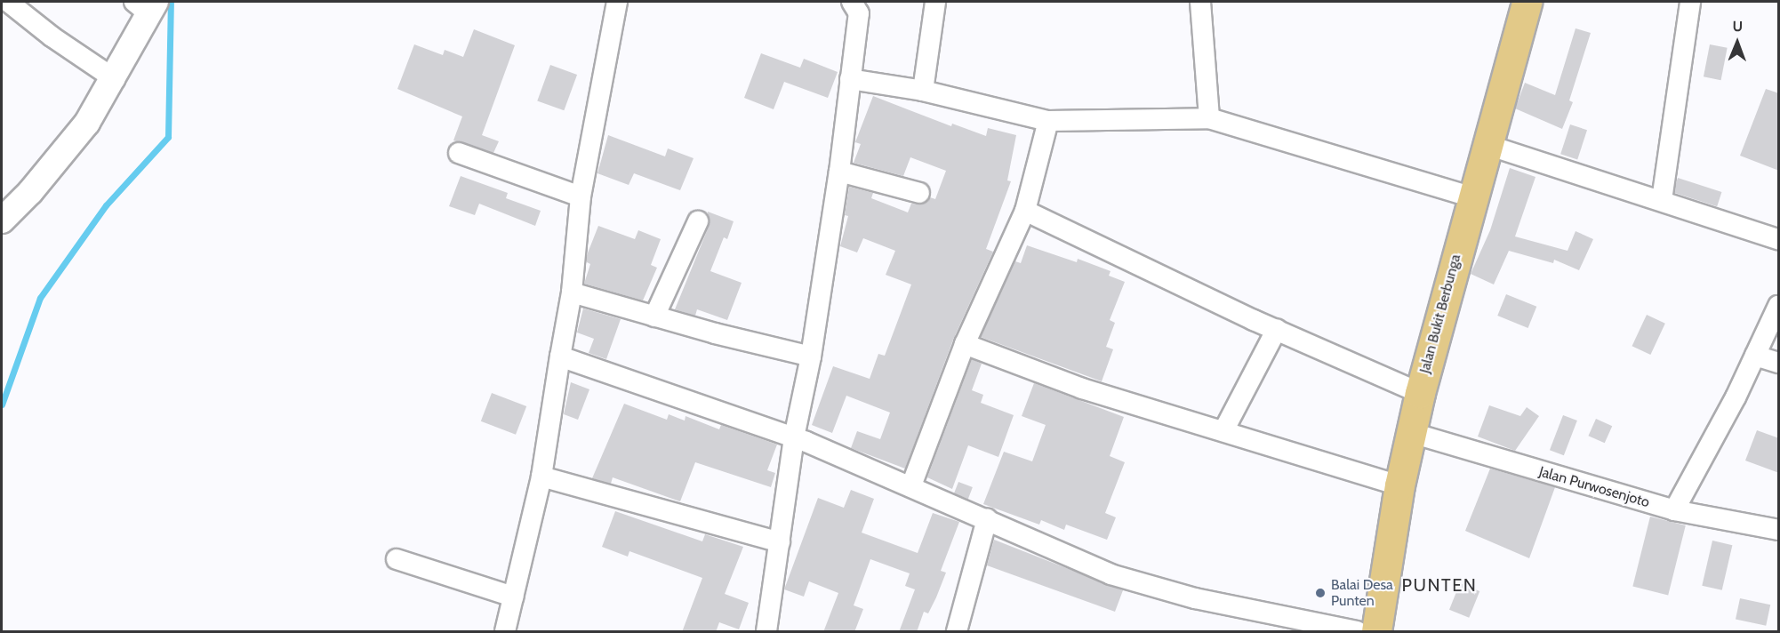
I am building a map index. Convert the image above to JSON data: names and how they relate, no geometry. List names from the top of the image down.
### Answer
{
  "streets": {
    "main road": ["Jalan Bukit Berbunga"],
    "street": ["Jalan Purwosenjoto"]
  },
  "crossings": [
    ["Jalan Bukit Berbunga", "Jalan Purwosenjoto"]
  ],
  "districts": ["PUNTEN"],
  "places": ["Balai Desa Punten"],
  "north": "top"
}
